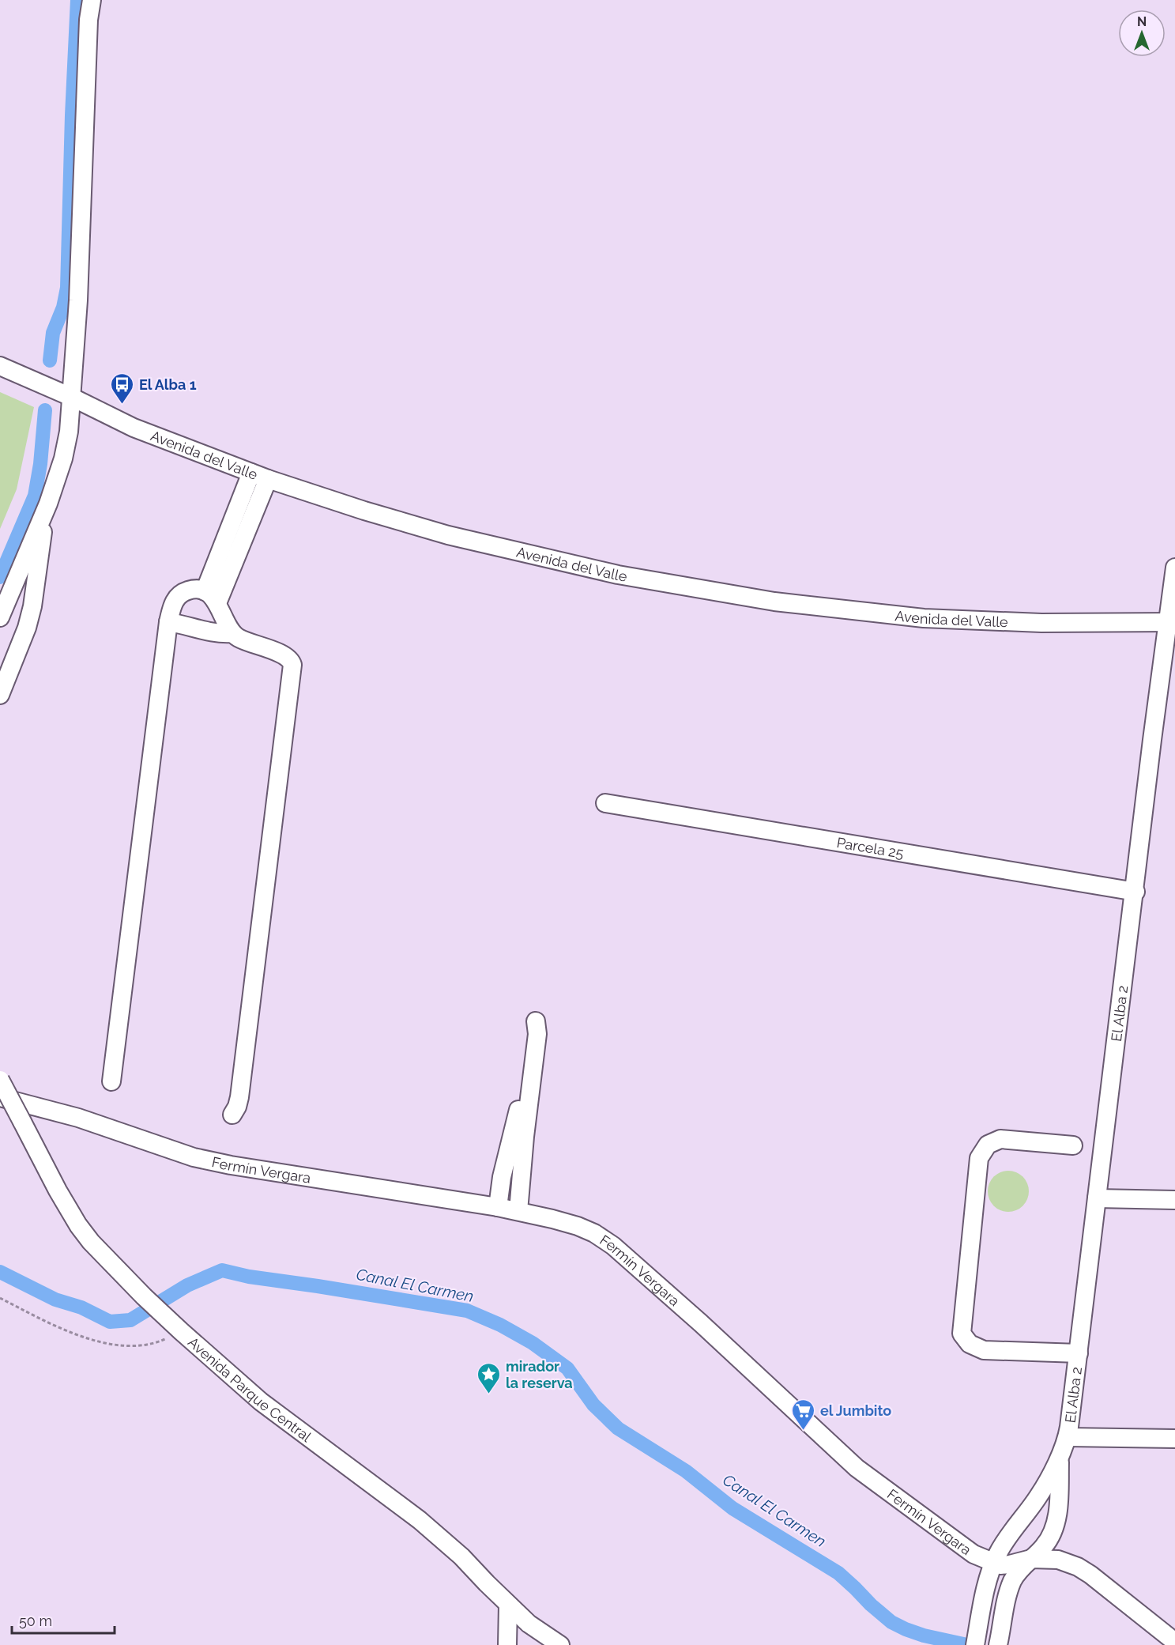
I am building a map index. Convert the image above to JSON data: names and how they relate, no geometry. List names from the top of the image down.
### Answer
{
  "streets": {
    "street": [
      "Avenida del Valle",
      "Parcela 25",
      "El Alba 2",
      "Fermín Vergara",
      "Avenida Parque Central"
    ]
  },
  "crossings": [
    ["Avenida del Valle", "El Alba 2"],
    ["Parcela 25", "El Alba 2"],
    ["El Alba 2", "Fermín Vergara"]
  ],
  "water": ["Canal El Carmen"],
  "places": {
    "bus stop": ["El Alba 1"],
    "place": ["mirador la reserva"],
    "supermarket": ["el Jumbito"]
  },
  "scale_bar": "50 m",
  "north": "top"
}
